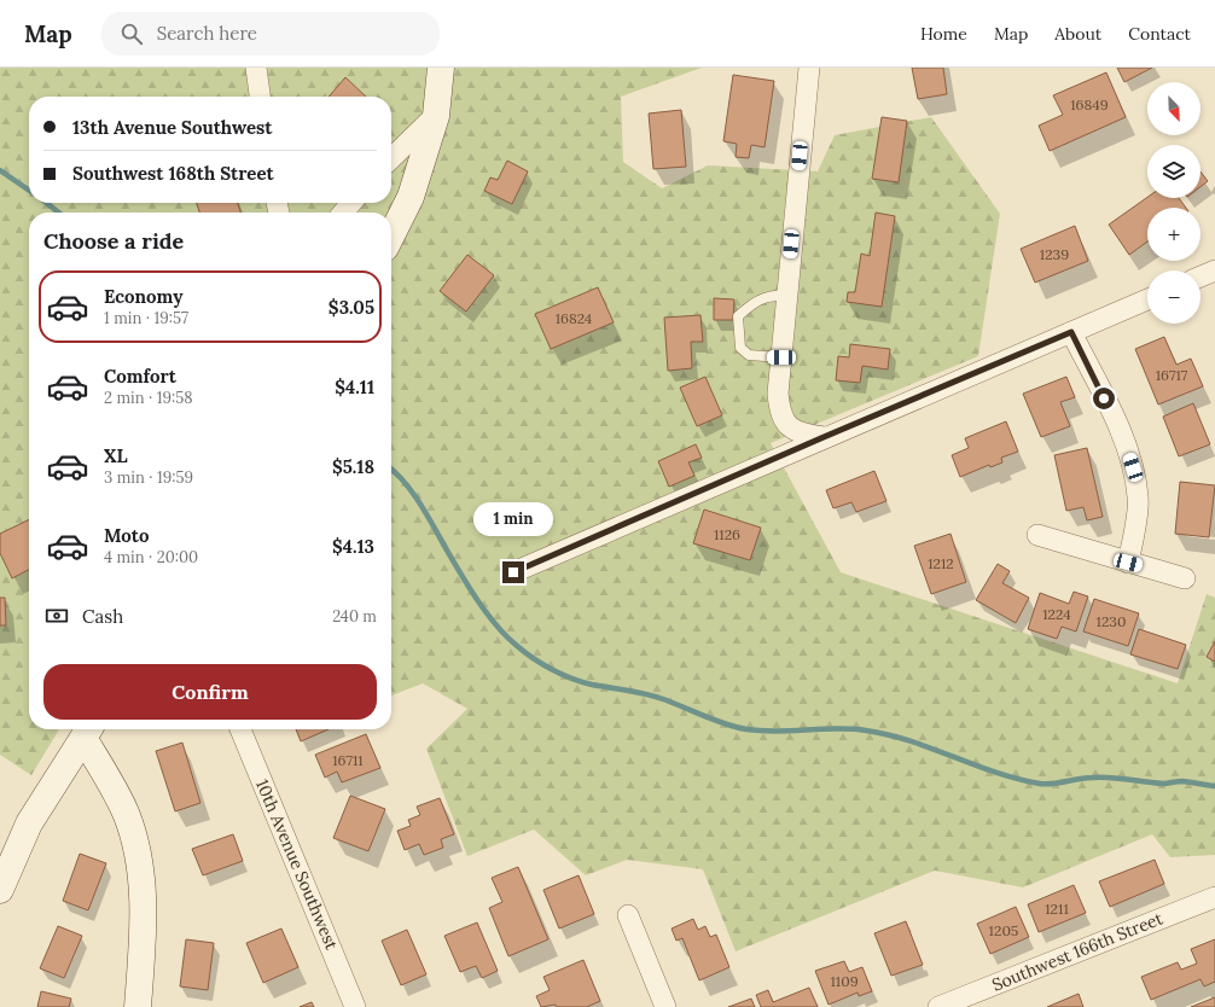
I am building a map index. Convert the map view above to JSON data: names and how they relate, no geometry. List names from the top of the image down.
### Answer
{
  "streets": {
    "street": ["10th Avenue Southwest", "Southwest 166th Street"]
  },
  "house_numbers": [
    "16849",
    "1239",
    "16824",
    "16717",
    "1126",
    "1212",
    "1224",
    "1230",
    "16711",
    "1211",
    "1205",
    "1109"
  ],
  "north": "bottom right",
  "page": {
    "header": "Map",
    "search": "Search here",
    "nav": [
      "Home",
      "Map",
      "About",
      "Contact"
    ],
    "map_buttons": ["+", "−"],
    "banner": ["13th Avenue Southwest", "Southwest 168th Street"],
    "heading": "Choose a ride",
    "list": [
      {
        "name": "Economy",
        "note": "1 min · 19:57",
        "value": "$3.05"
      },
      {
        "name": "Comfort",
        "note": "2 min · 19:58",
        "value": "$4.11"
      },
      {
        "name": "XL",
        "note": "3 min · 19:59",
        "value": "$5.18"
      },
      {
        "name": "Moto",
        "note": "4 min · 20:00",
        "value": "$4.13"
      }
    ],
    "bubble": "1 min",
    "pay": ["Cash", "240 m"],
    "buttons": "Confirm"
  }
}
